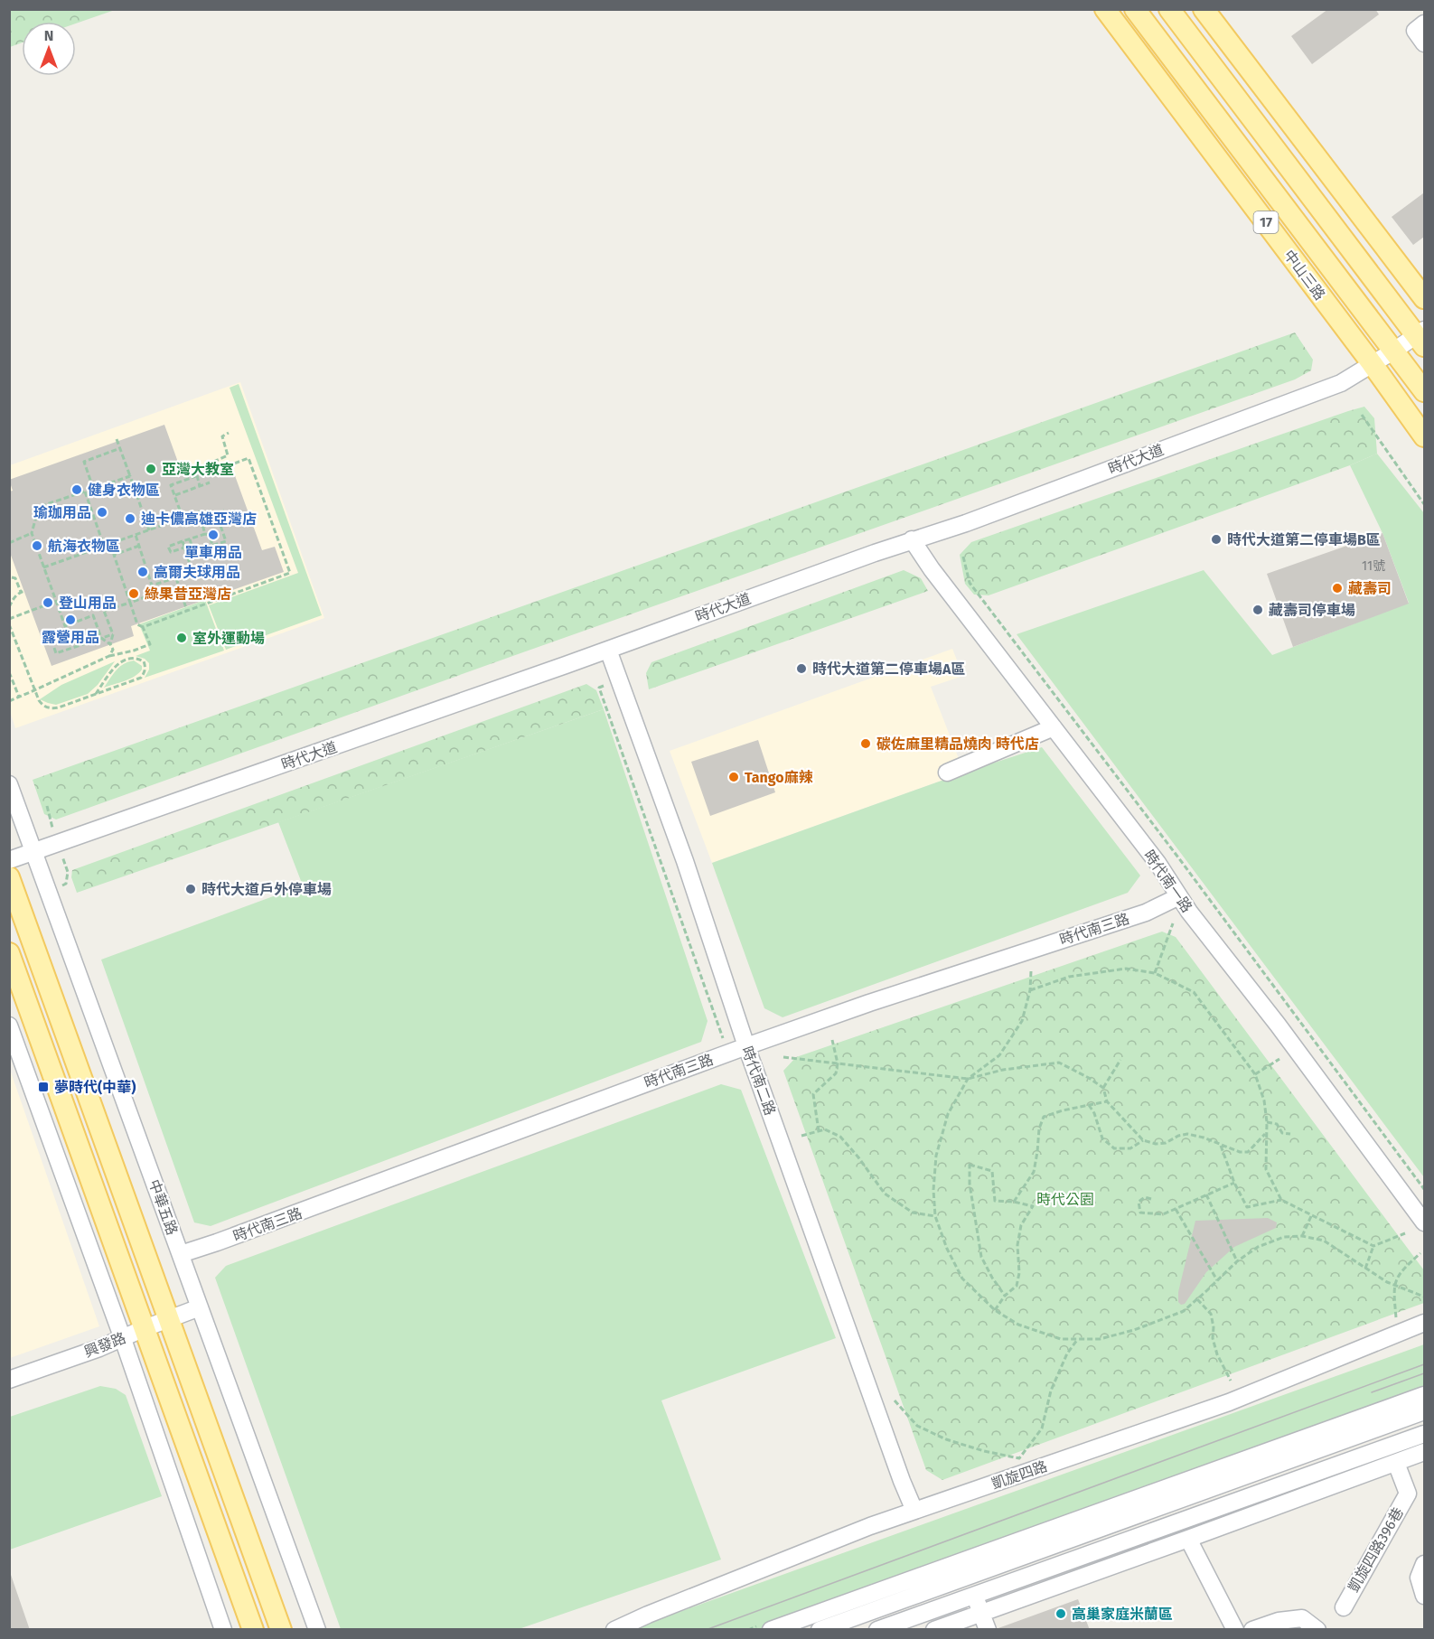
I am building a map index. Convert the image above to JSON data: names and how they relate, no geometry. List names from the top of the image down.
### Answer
{
  "streets": {
    "main road": ["17", "中山三路"],
    "street": [
      "時代大道",
      "時代南一路",
      "時代南三路",
      "時代南二路",
      "中華五路",
      "興發路",
      "凱旋四路",
      "凱旋四路396巷"
    ]
  },
  "crossings": [
    ["中山三路", "時代大道"],
    ["時代大道", "時代南一路"],
    ["時代大道", "時代南二路"],
    ["時代大道", "中華五路"],
    ["時代南一路", "時代南三路"],
    ["時代南三路", "時代南二路"],
    ["時代南三路", "中華五路"],
    ["時代南二路", "凱旋四路"],
    ["中華五路", "興發路"]
  ],
  "parks": ["時代公園"],
  "places": {
    "other": [
      "亞灣大教室",
      "健身衣物區",
      "瑜珈用品",
      "迪卡儂高雄亞灣店",
      "單車用品",
      "時代大道第二停車場B區",
      "航海衣物區",
      "高爾夫球用品",
      "藏壽司",
      "綠果昔亞灣店",
      "登山用品",
      "藏壽司停車場",
      "露營用品",
      "室外運動場",
      "時代大道第二停車場A區",
      "碳佐麻里精品燒肉 時代店",
      "Tango麻辣",
      "時代大道戶外停車場",
      "高巢家庭米蘭區"
    ],
    "transit": ["夢時代(中華)"]
  },
  "house_numbers": ["11號"],
  "north": "top"
}
